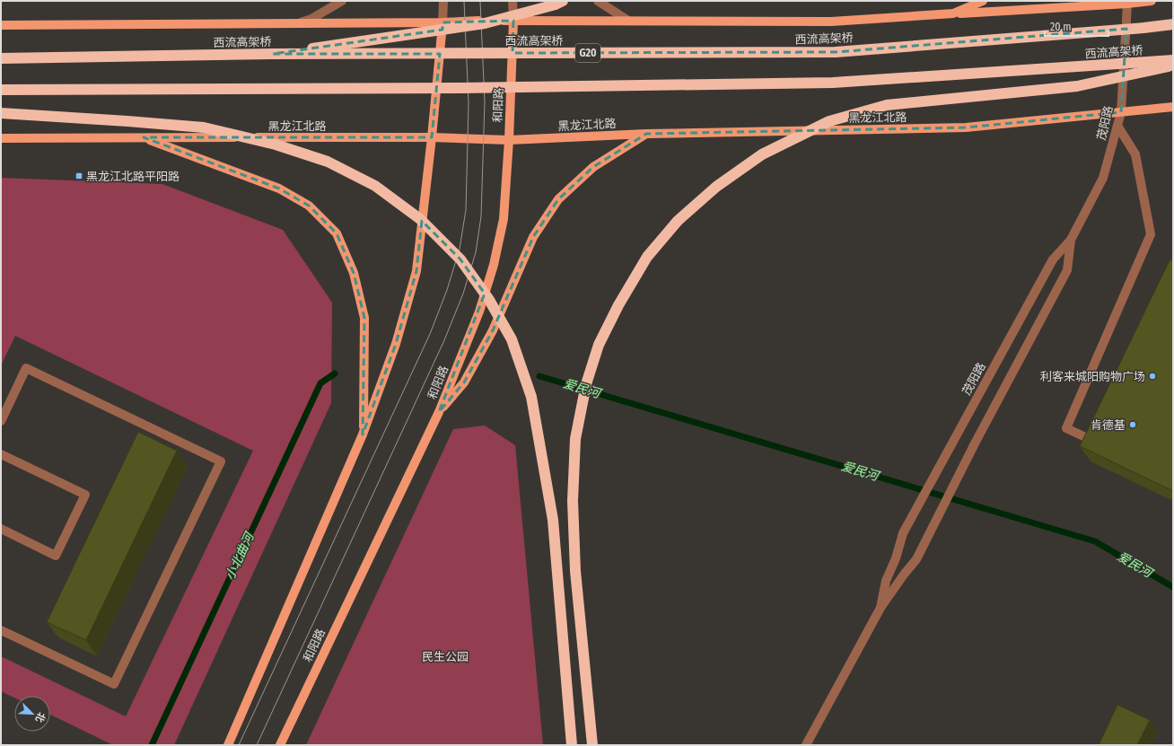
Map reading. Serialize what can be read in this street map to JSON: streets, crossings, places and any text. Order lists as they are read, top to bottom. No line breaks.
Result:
{"streets":{"highway":["西流高架桥","G20"],"main road":["和阳路","黑龙江北路"],"street":["茂阳路"]},"crossings":[["和阳路","黑龙江北路"],["黑龙江北路","茂阳路"]],"water":["爱民河","小北曲河"],"parks":["民生公园"],"places":{"transit":["黑龙江北路平阳路"],"other":["利客来城阳购物广场","肯德基"]},"scale_bar":"20 m","north":"bottom right"}
